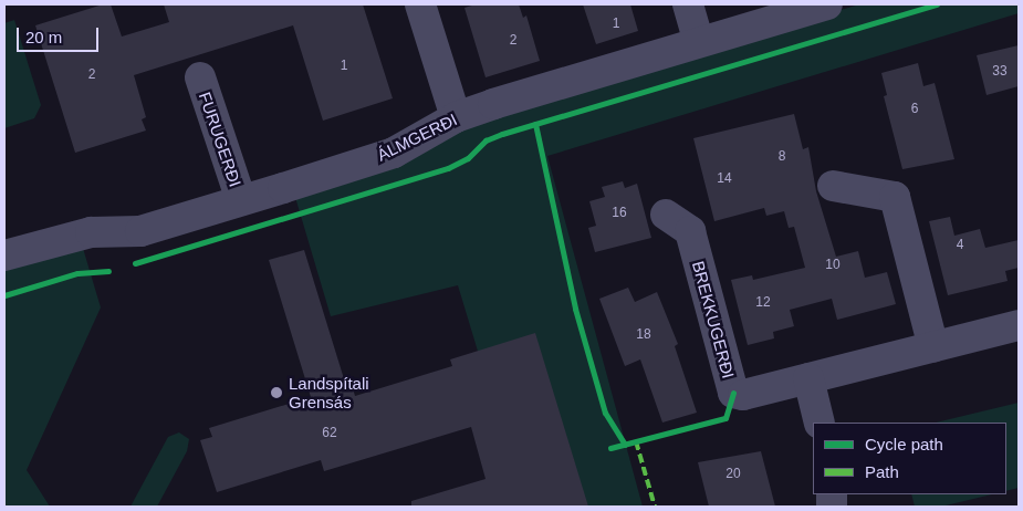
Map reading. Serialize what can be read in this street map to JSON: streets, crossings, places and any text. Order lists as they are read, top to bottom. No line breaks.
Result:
{"streets":{"street":["ÁLMGERÐI","FURUGERÐI","BREKKUGERÐI"]},"crossings":[["ÁLMGERÐI","FURUGERÐI"]],"places":["Landspítali Grensás"],"house_numbers":["1","2","1","33","2","6","8","14","16","4","10","12","18","62","20"],"legend":["Cycle path","Path"],"scale_bar":"20 m"}
